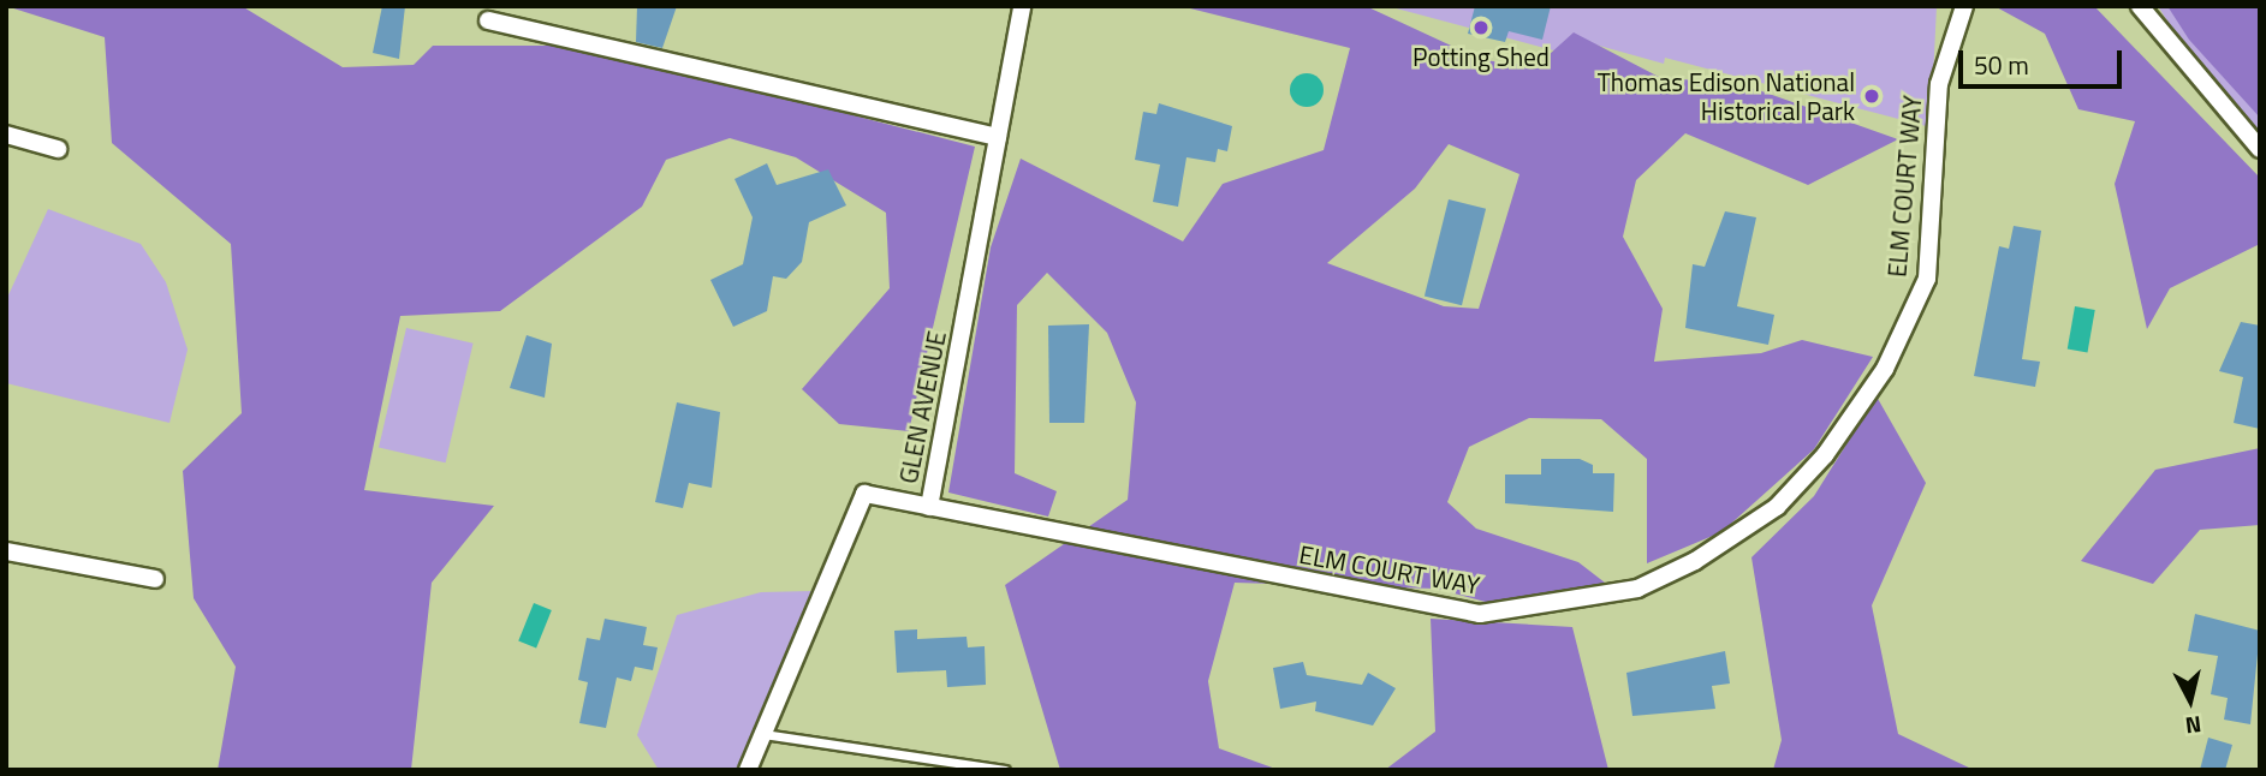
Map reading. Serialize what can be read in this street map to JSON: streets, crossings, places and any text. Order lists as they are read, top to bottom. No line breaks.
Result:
{"streets":{"street":["ELM COURT WAY","GLEN AVENUE"]},"crossings":[["ELM COURT WAY","GLEN AVENUE"]],"places":["Potting Shed","Thomas Edison National Historical Park"],"scale_bar":"50 m","north":"bottom"}
